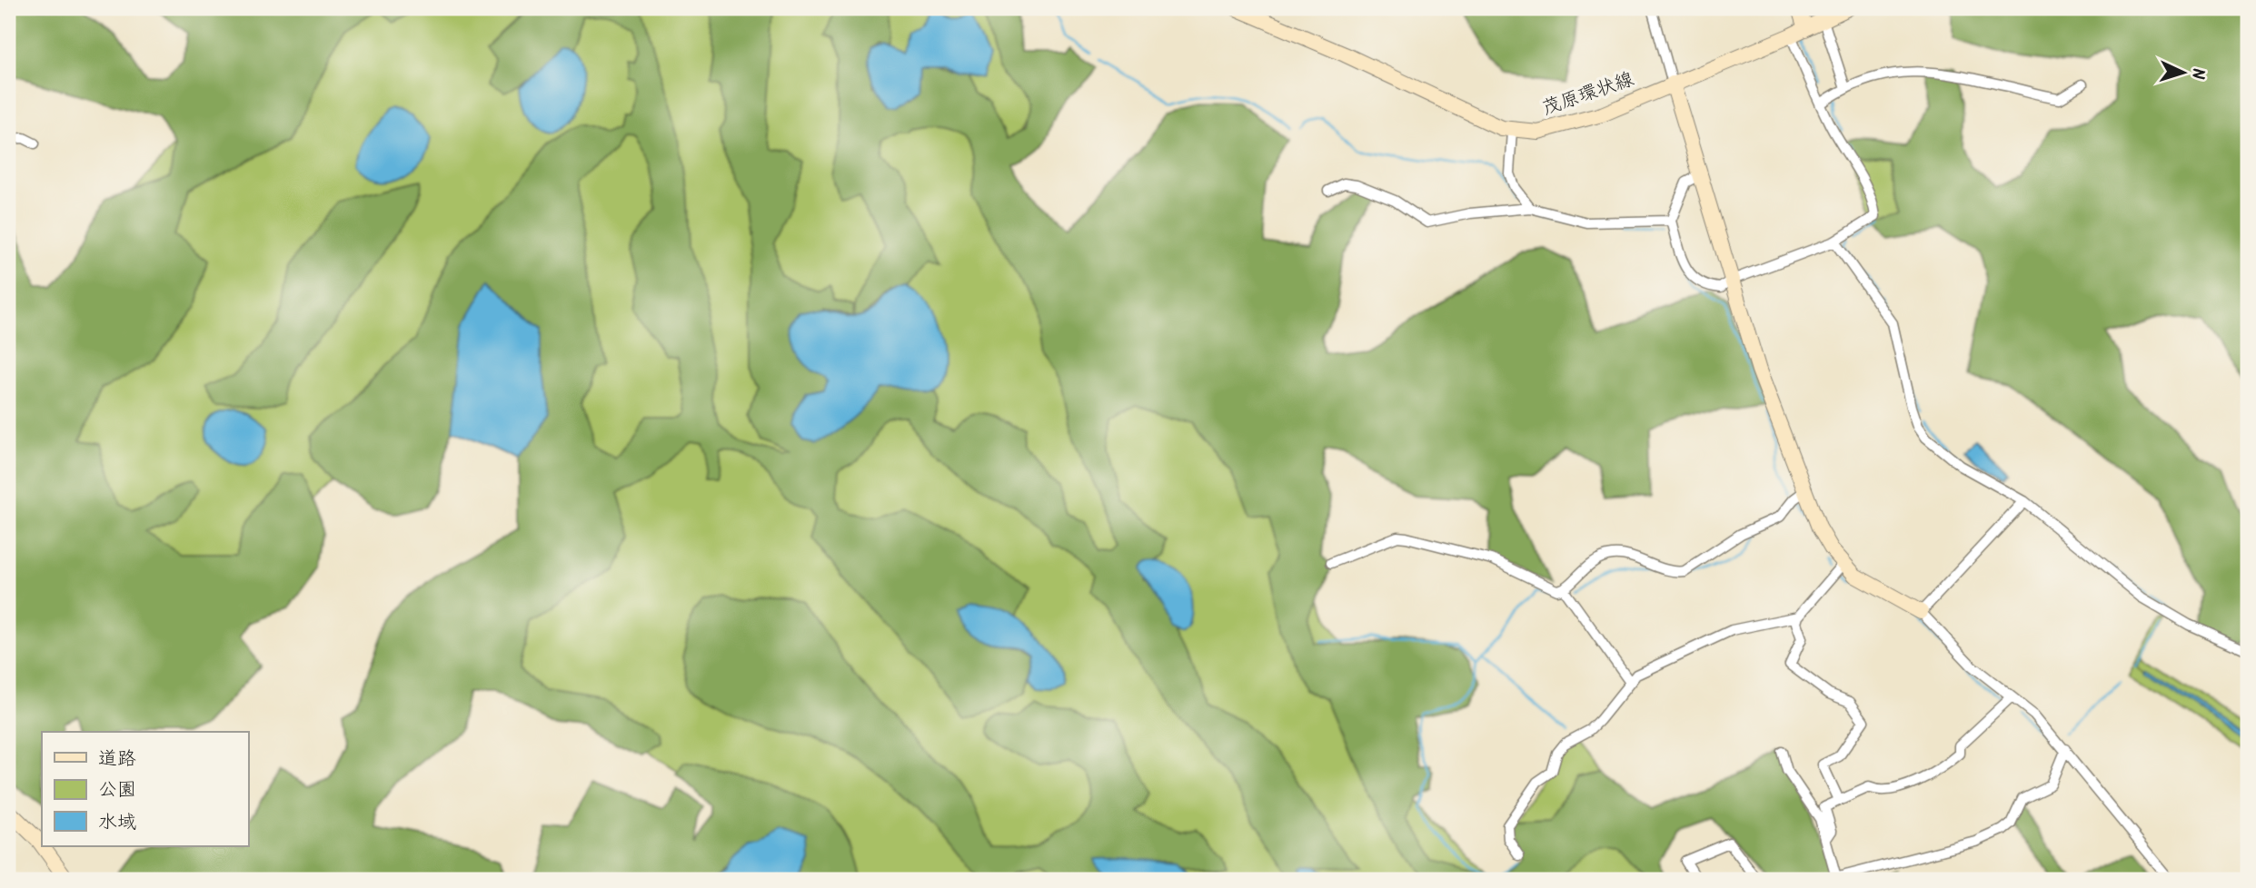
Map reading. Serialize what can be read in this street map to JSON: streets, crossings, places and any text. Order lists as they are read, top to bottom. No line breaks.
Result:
{"streets":{"main road":["茂原環状線"]},"legend":["道路","公園","水域"],"north":"right"}
